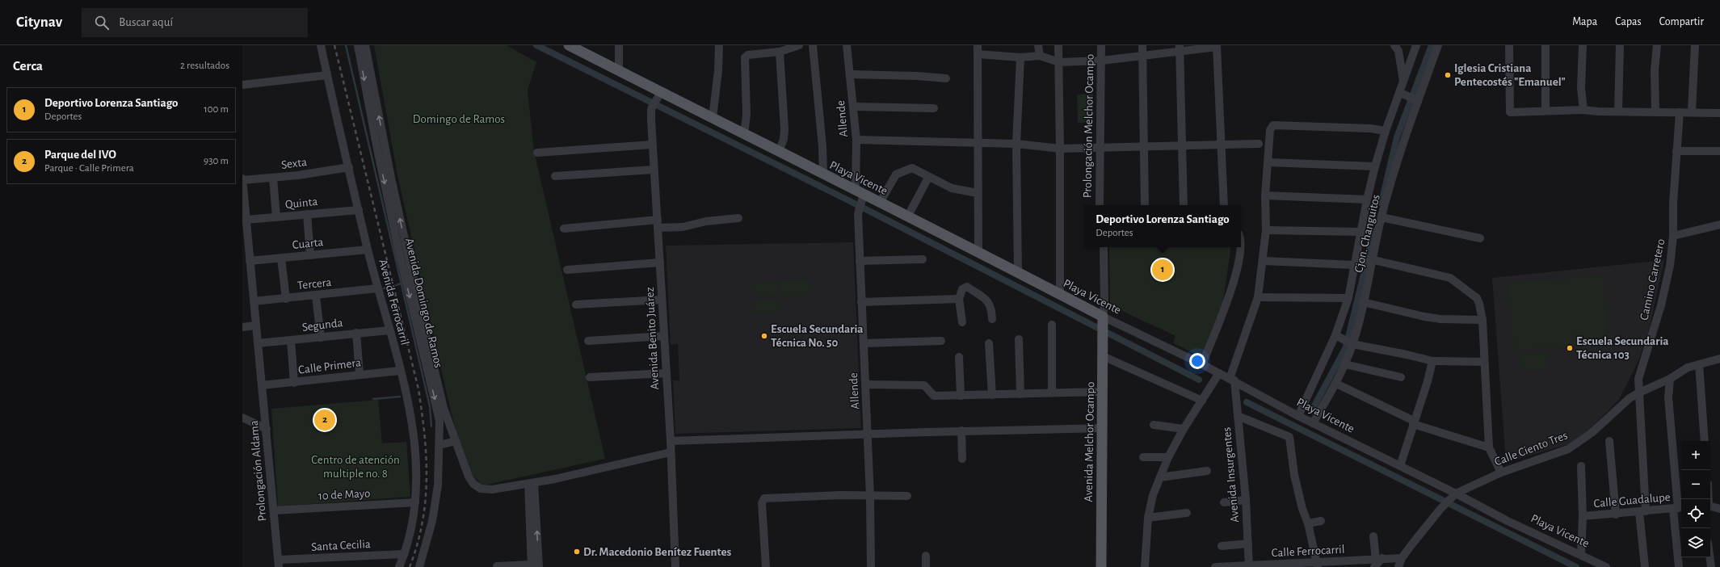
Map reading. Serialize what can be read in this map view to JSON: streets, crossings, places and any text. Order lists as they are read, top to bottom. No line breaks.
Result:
{"streets":{"main road":["Playa Vicente","Avenida Melchor Ocampo"],"street":["Allende","Prolongación Melchor Ocampo","Sexta","Quinta","Cjon. Changuitos","Cuarta","Camino Carretero","Tercera","Avenida Ferrocarril","Avenida Domingo de Ramos","Segunda","Avenida Benito Juárez","Calle Primera","Calle Ciento Tres","Prolongación Aldama","Avenida Insurgentes","10 de Mayo","Calle Guadalupe","Santa Cecilia","Calle Ferrocarril"]},"crossings":[["Allende","Playa Vicente"],["Sexta","Avenida Ferrocarril"],["Sexta","Prolongación Aldama"],["Playa Vicente","Cjon. Changuitos"],["Playa Vicente","Avenida Benito Juárez"],["Playa Vicente","Avenida Melchor Ocampo"],["Playa Vicente","Calle Ciento Tres"],["Playa Vicente","Avenida Insurgentes"],["Quinta","Avenida Ferrocarril"],["Quinta","Prolongación Aldama"],["Cuarta","Avenida Ferrocarril"],["Cuarta","Prolongación Aldama"],["Camino Carretero","Calle Ciento Tres"],["Camino Carretero","Calle Guadalupe"],["Tercera","Avenida Ferrocarril"],["Tercera","Prolongación Aldama"],["Avenida Ferrocarril","Segunda"],["Avenida Ferrocarril","Calle Primera"],["Avenida Ferrocarril","10 de Mayo"],["Avenida Ferrocarril","Santa Cecilia"],["Segunda","Prolongación Aldama"],["Calle Primera","Prolongación Aldama"],["Prolongación Aldama","10 de Mayo"],["Prolongación Aldama","Santa Cecilia"],["Avenida Insurgentes","Calle Ferrocarril"]],"parks":["Domingo de Ramos","Centro de atención multiple no. 8"],"places":["Iglesia Cristiana Pentecostés \"Emanuel\"","Escuela Secundaria Técnica No. 50","Escuela Secundaria Técnica 103","Dr. Macedonio Benítez Fuentes"],"page":{"header":"Citynav","search":"Buscar aquí","nav":["Mapa","Capas","Compartir"],"heading":["Cerca","2 resultados"],"list":[{"mark":"1","name":"Deportivo Lorenza Santiago","note":"Deportes","value":"100 m"},{"mark":"2","name":"Parque del IVO","note":"Parque · Calle Primera","value":"930 m"}],"popup":["Deportivo Lorenza Santiago","Deportes"],"pins":["1","2"],"map_buttons":["+","−"]}}
